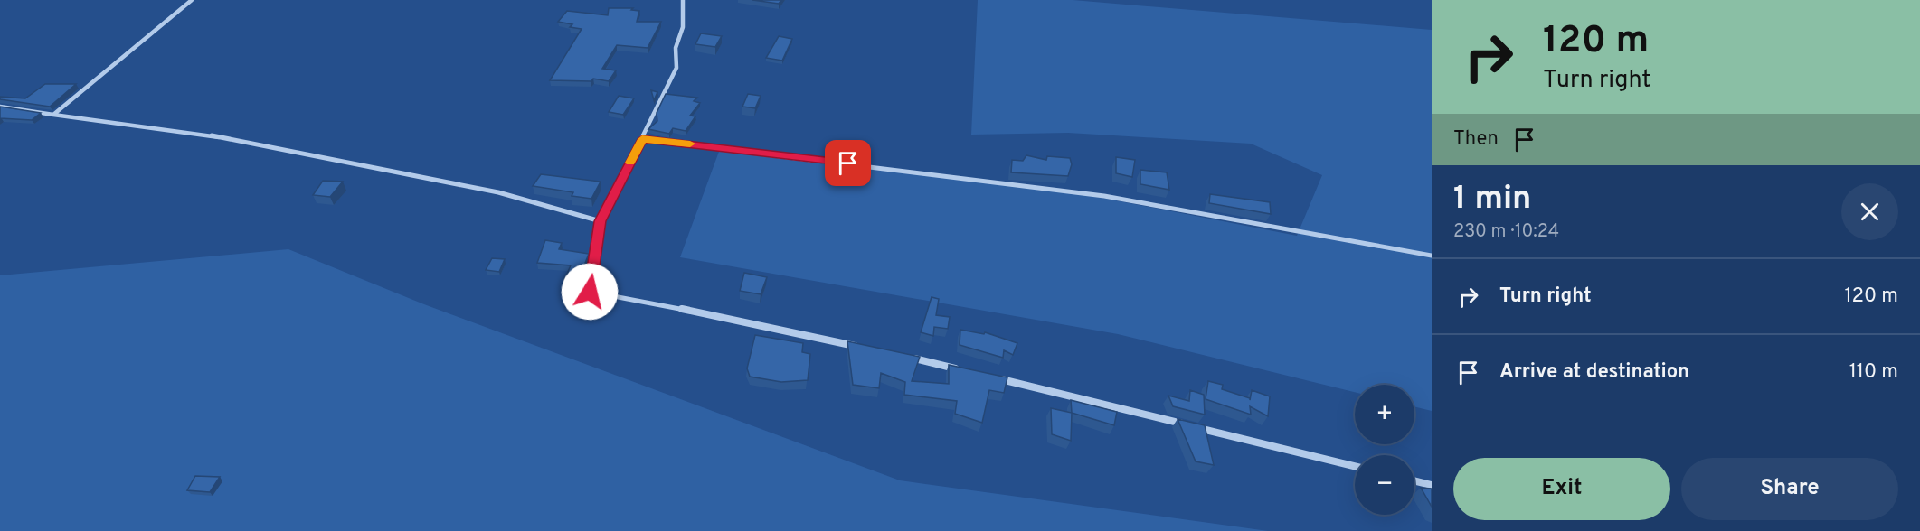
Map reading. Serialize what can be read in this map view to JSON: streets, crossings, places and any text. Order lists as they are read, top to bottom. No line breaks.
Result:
{"page":{"turn":["120 m","Turn right"],"then":"Then","heading":["1 min","230 m · 10:24"],"list":[{"name":"Turn right","value":"120 m"},{"name":"Arrive at destination","value":"110 m"}],"map_buttons":["+","−"],"buttons":["Exit","Share"]}}
